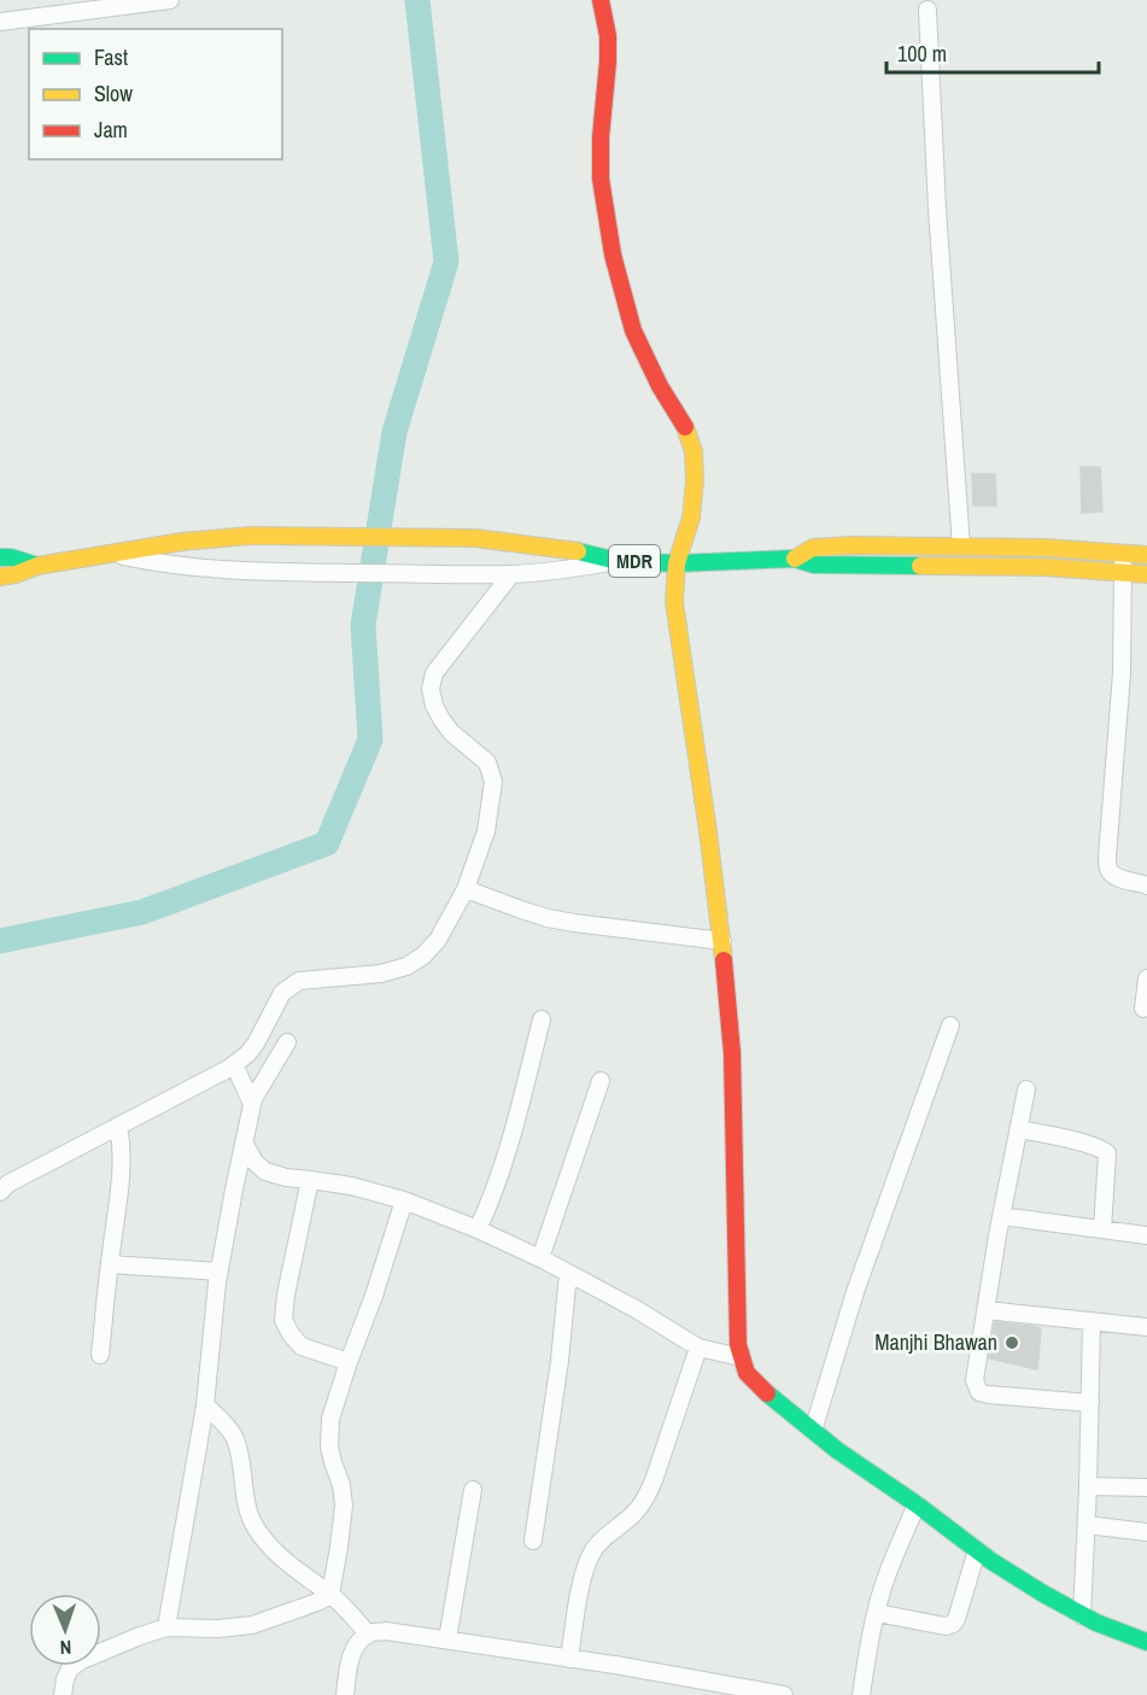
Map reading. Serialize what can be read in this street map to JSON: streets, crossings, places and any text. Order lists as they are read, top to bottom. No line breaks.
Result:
{"streets":{"street":["MDR"]},"places":["Manjhi Bhawan"],"legend":["Fast","Slow","Jam"],"scale_bar":"100 m","north":"bottom"}
